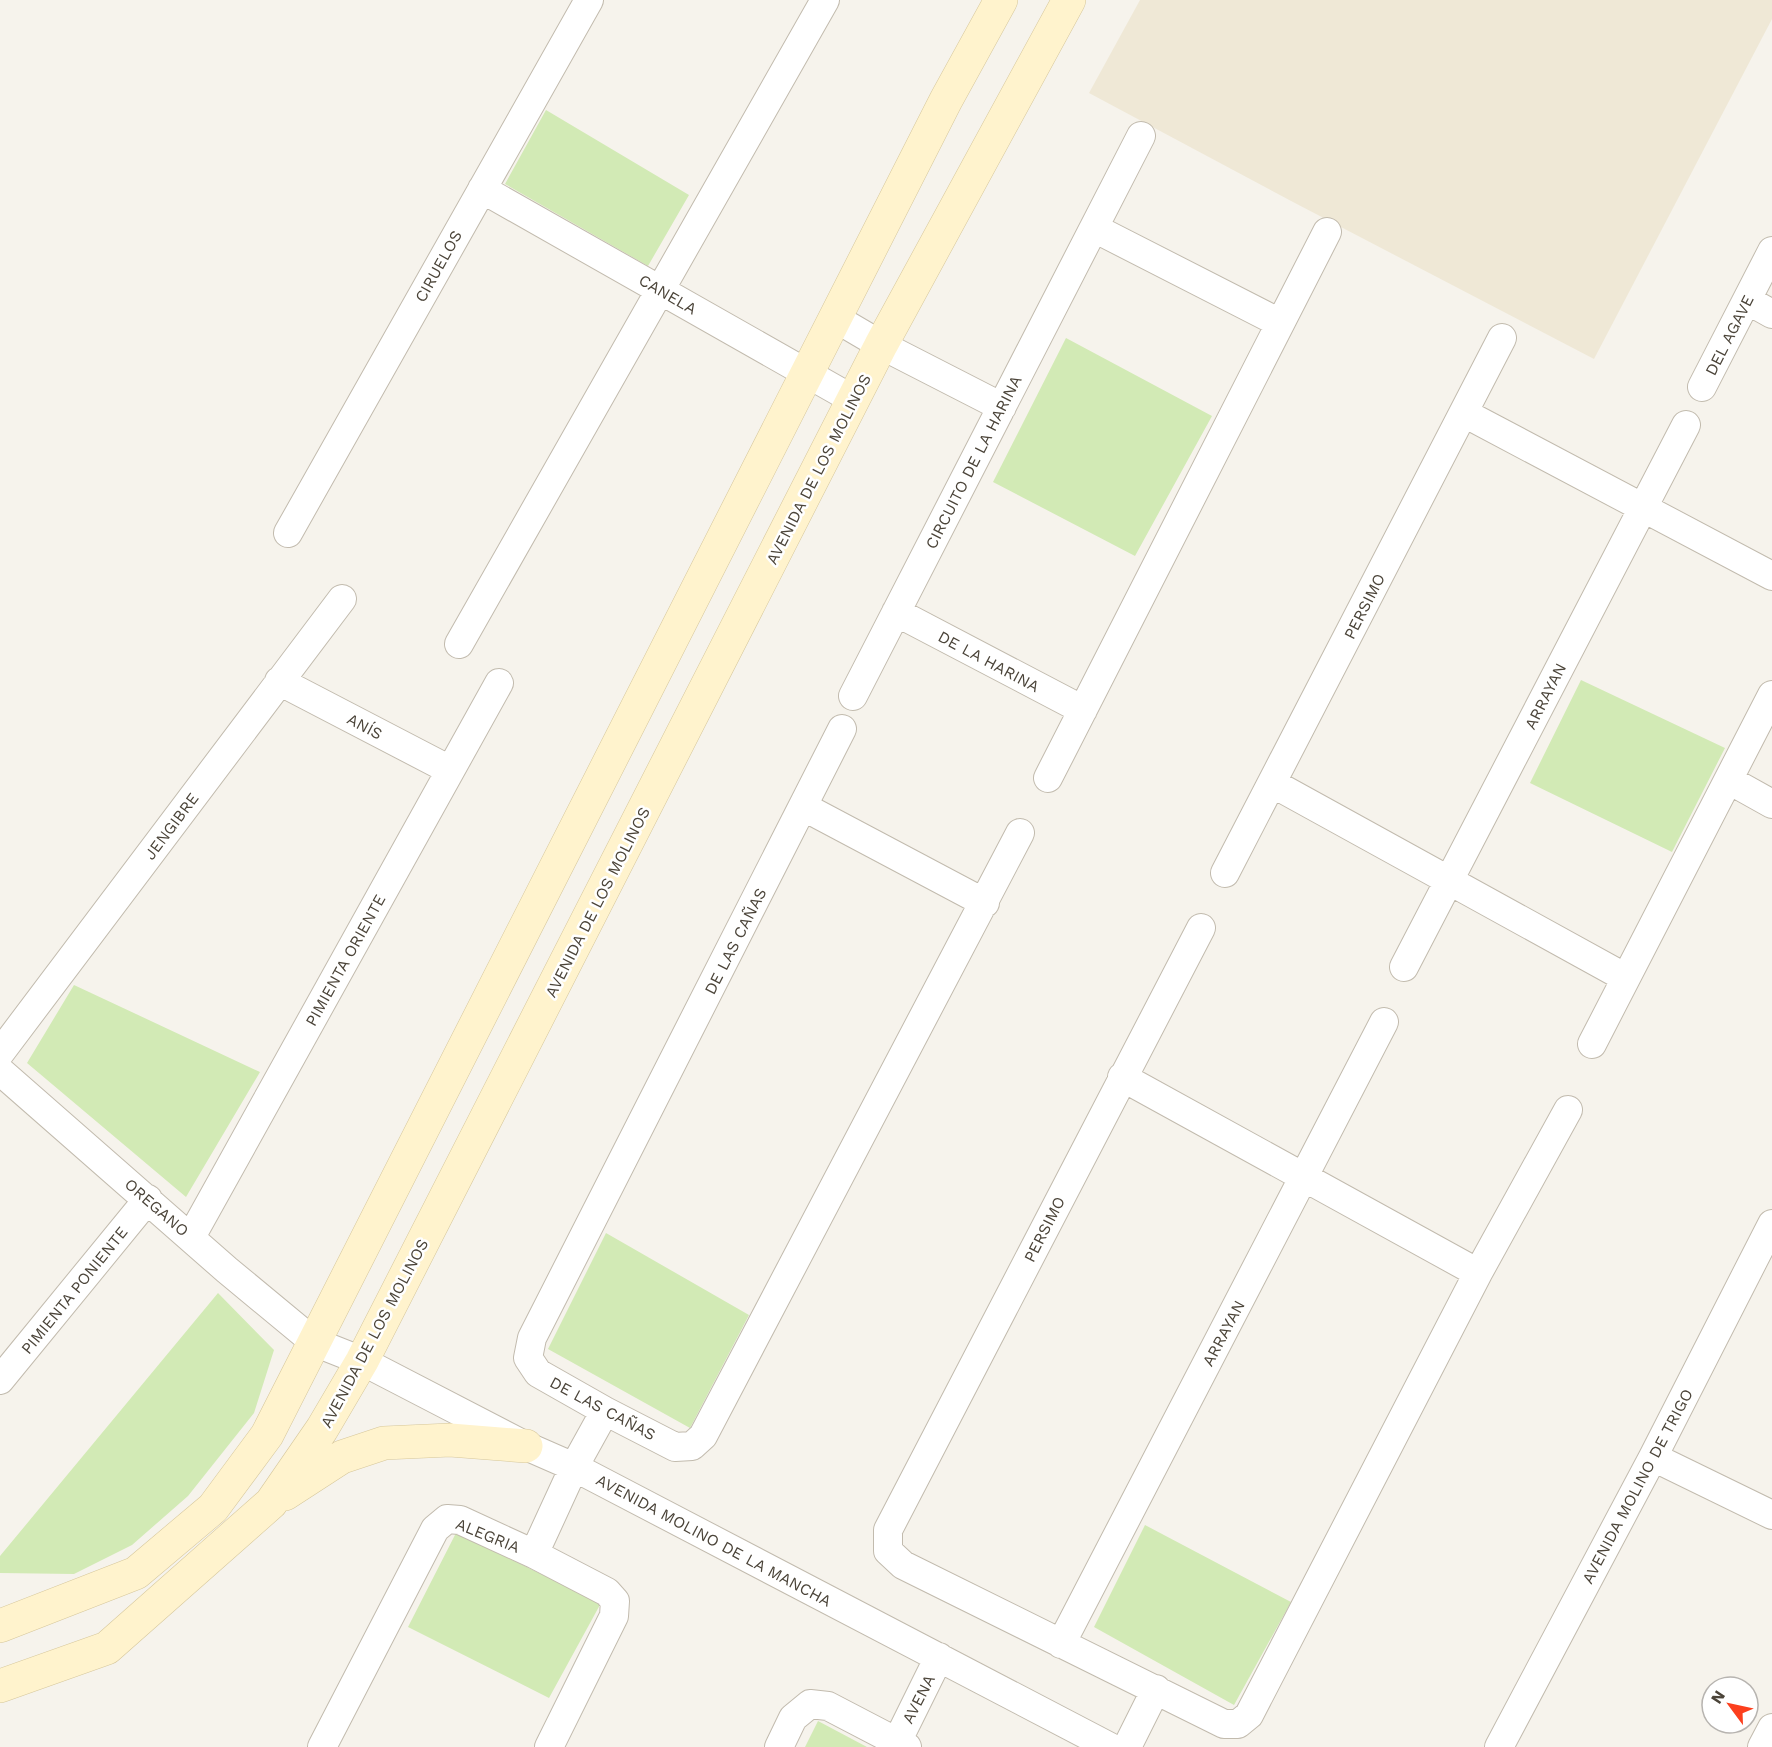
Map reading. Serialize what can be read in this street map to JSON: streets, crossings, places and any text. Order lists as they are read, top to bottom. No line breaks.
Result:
{"streets":{"street":["CIRUELOS","CANELA","DEL AGAVE","CIRCUITO DE LA HARINA","AVENIDA DE LOS MOLINOS","PERSIMO","DE LA HARINA","ARRAYAN","ANÍS","JENGIBRE","DE LAS CAÑAS","PIMIENTA ORIENTE","OREGANO","PIMIENTA PONIENTE","AVENIDA MOLINO DE TRIGO","ALEGRIA","AVENIDA MOLINO DE LA MANCHA","AVENA"]},"crossings":[["CIRUELOS","CANELA"],["CANELA","AVENIDA DE LOS MOLINOS"],["CIRCUITO DE LA HARINA","DE LA HARINA"],["AVENIDA DE LOS MOLINOS","AVENIDA MOLINO DE LA MANCHA"],["PERSIMO","ARRAYAN"],["ANÍS","JENGIBRE"],["ANÍS","PIMIENTA ORIENTE"],["PIMIENTA ORIENTE","OREGANO"],["OREGANO","PIMIENTA PONIENTE"],["OREGANO","AVENIDA MOLINO DE LA MANCHA"],["AVENIDA MOLINO DE LA MANCHA","AVENA"]],"north":"top left"}
